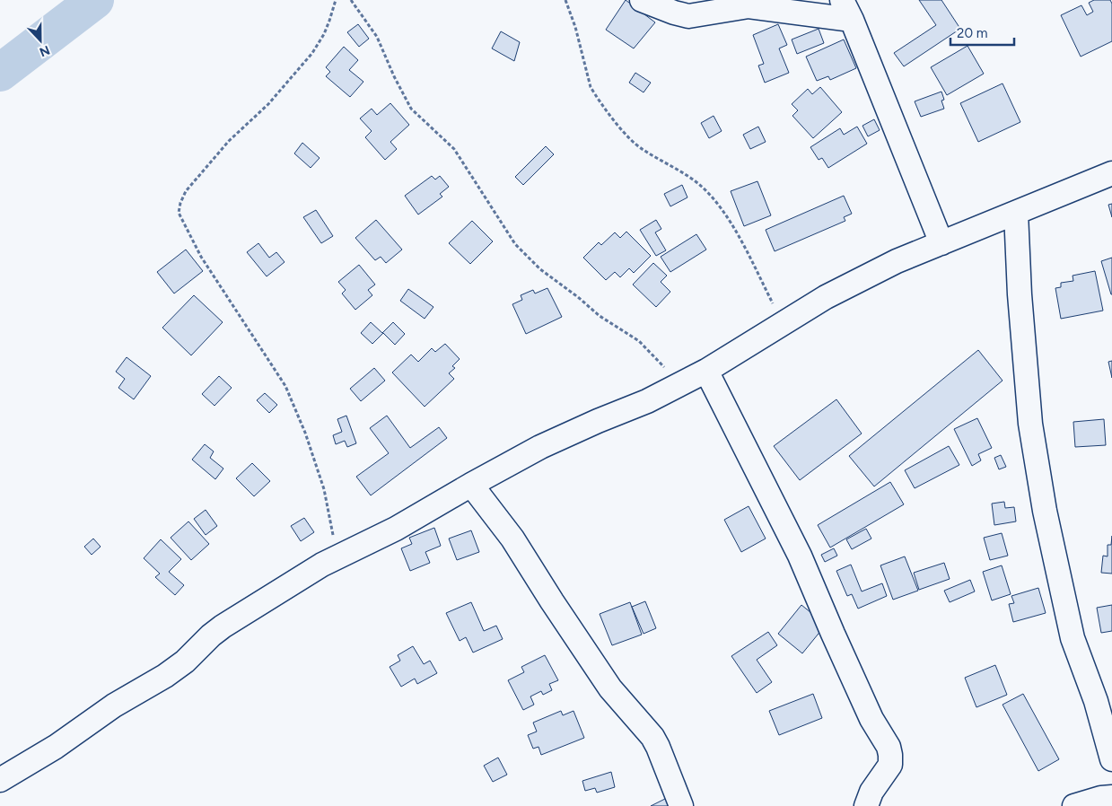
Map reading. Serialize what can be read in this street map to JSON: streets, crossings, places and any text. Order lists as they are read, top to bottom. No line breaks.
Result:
{"scale_bar":"20 m","north":"bottom"}
